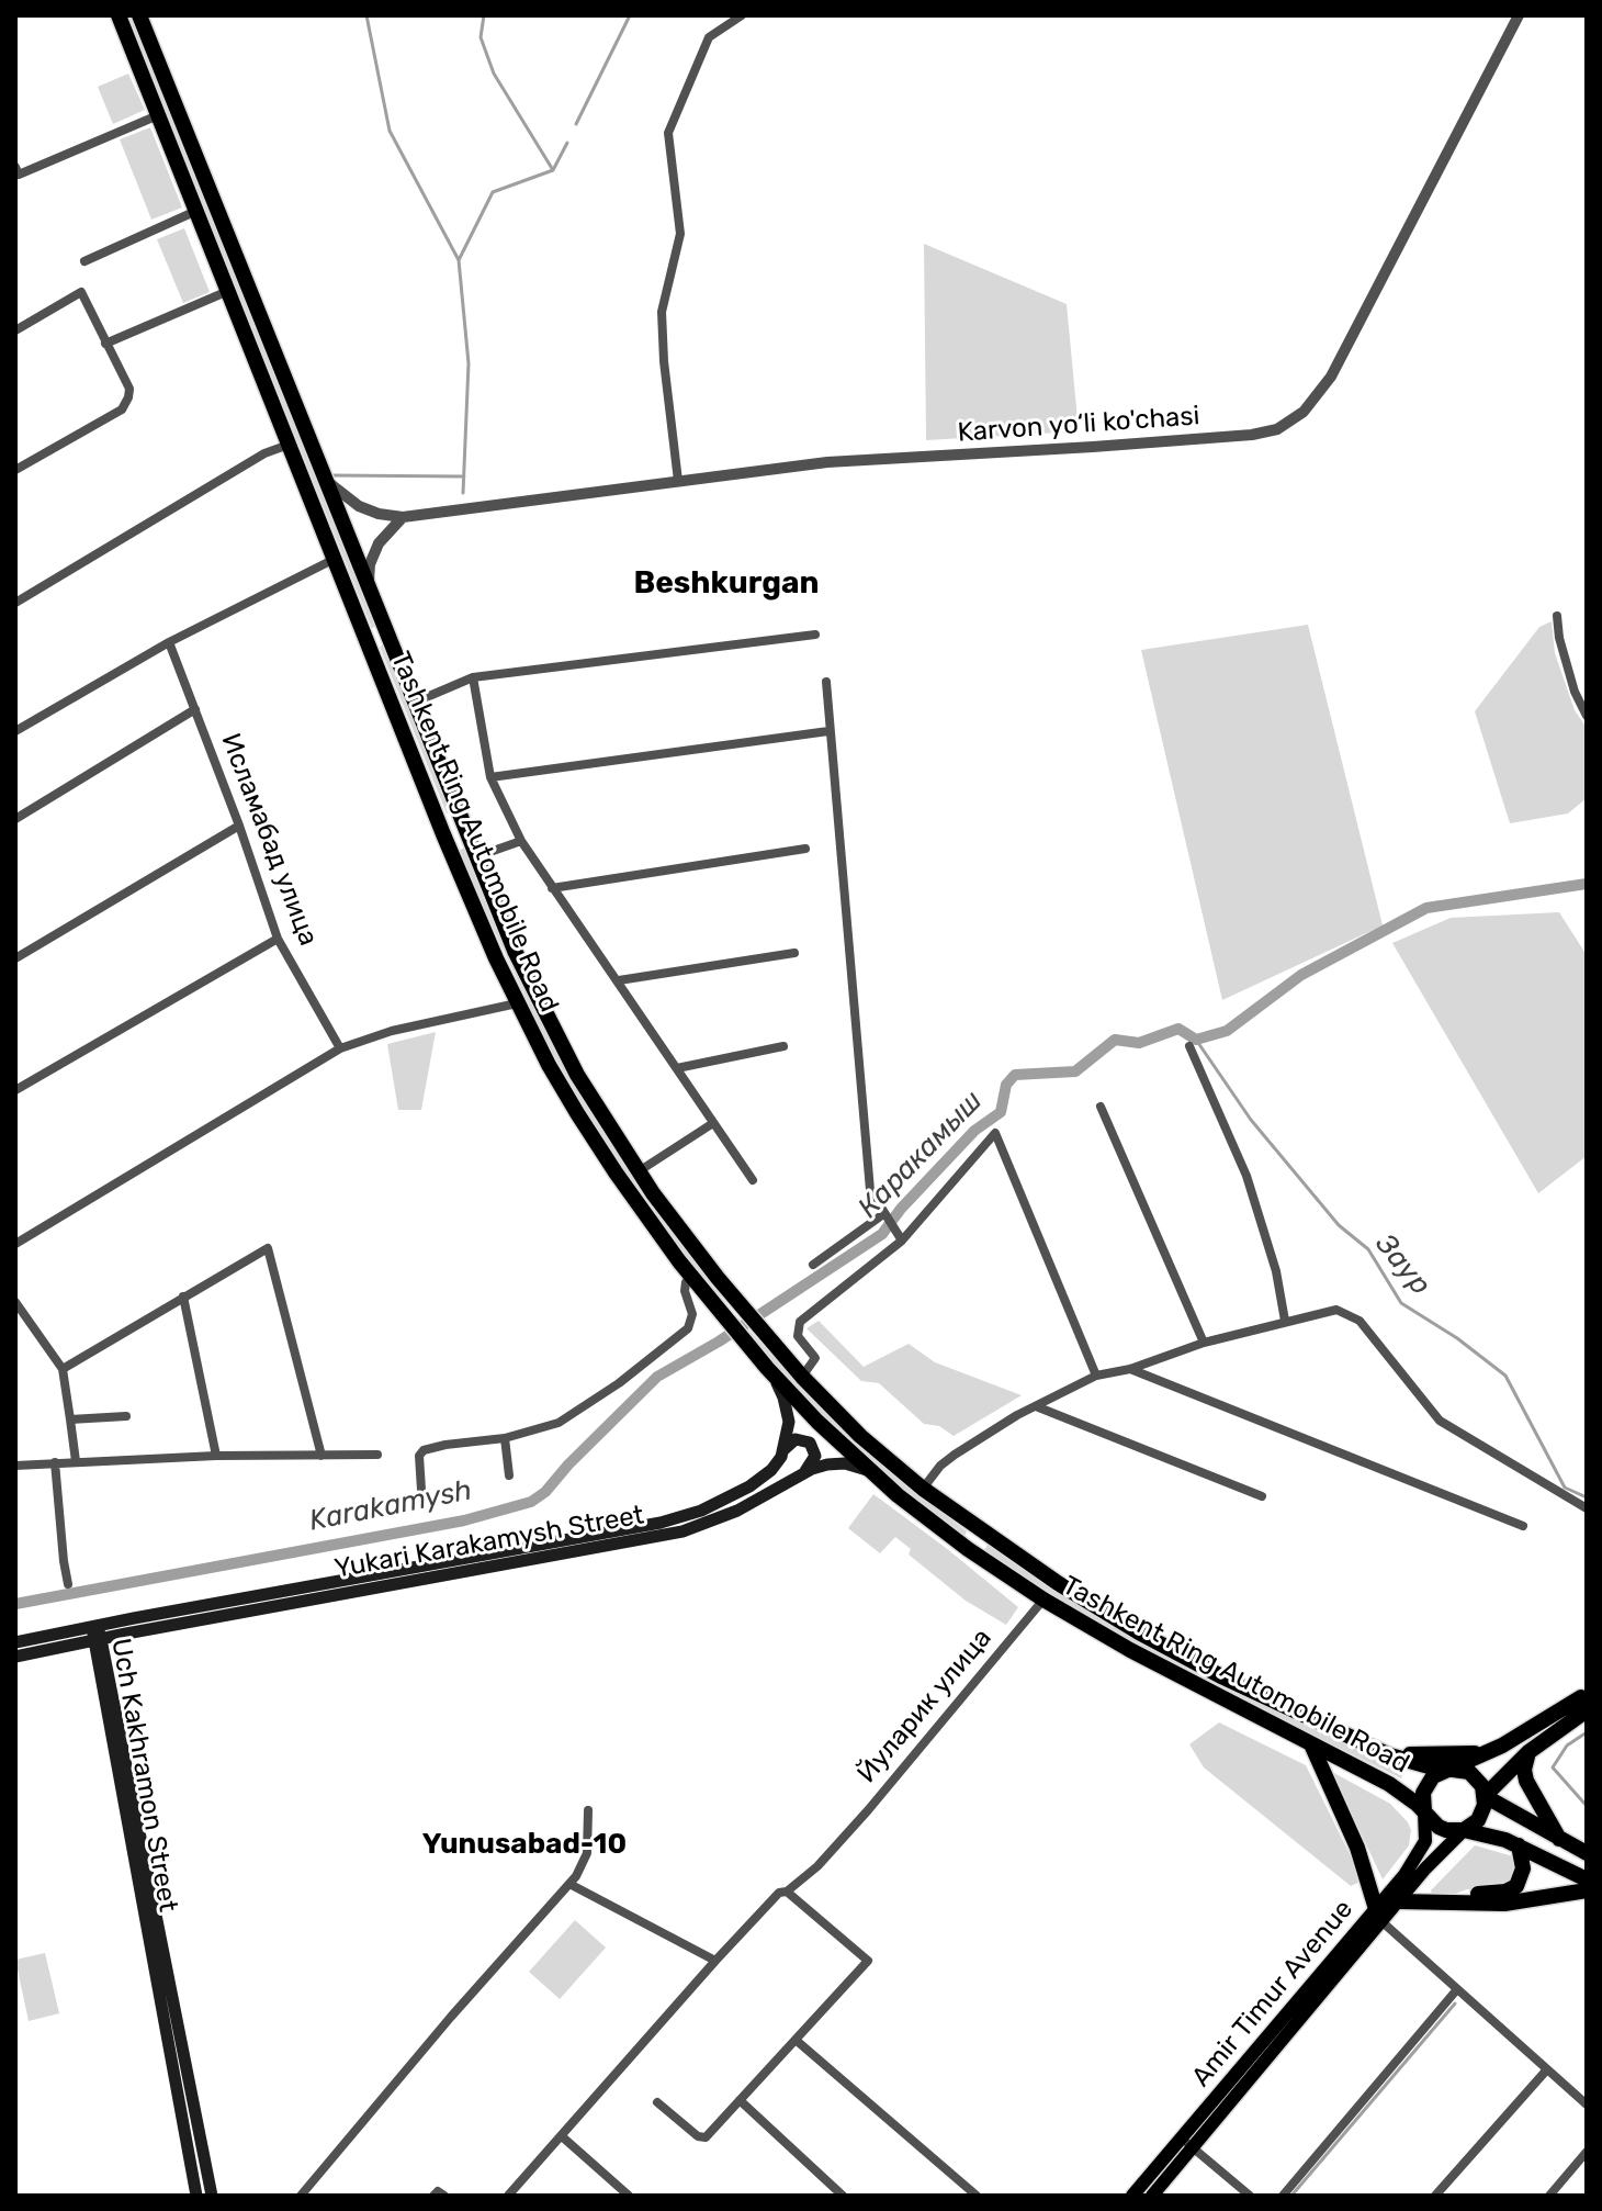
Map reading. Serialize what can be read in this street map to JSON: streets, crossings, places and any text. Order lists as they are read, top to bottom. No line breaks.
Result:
{"streets":{"highway":["Tashkent Ring Automobile Road"],"main road":["Yukari Karakamysh Street","Uch Kakhramon Street","Amir Timur Avenue"],"street":["Karvon yo‘li ko'chasi","Исламабад улица","Йуларик улица"]},"crossings":[["Tashkent Ring Automobile Road","Yukari Karakamysh Street"],["Tashkent Ring Automobile Road","Йуларик улица"],["Tashkent Ring Automobile Road","Amir Timur Avenue"],["Yukari Karakamysh Street","Uch Kakhramon Street"]],"districts":["Beshkurgan","Yunusabad-10"],"water":["Каракамыш","Заур","Karakamysh"]}
